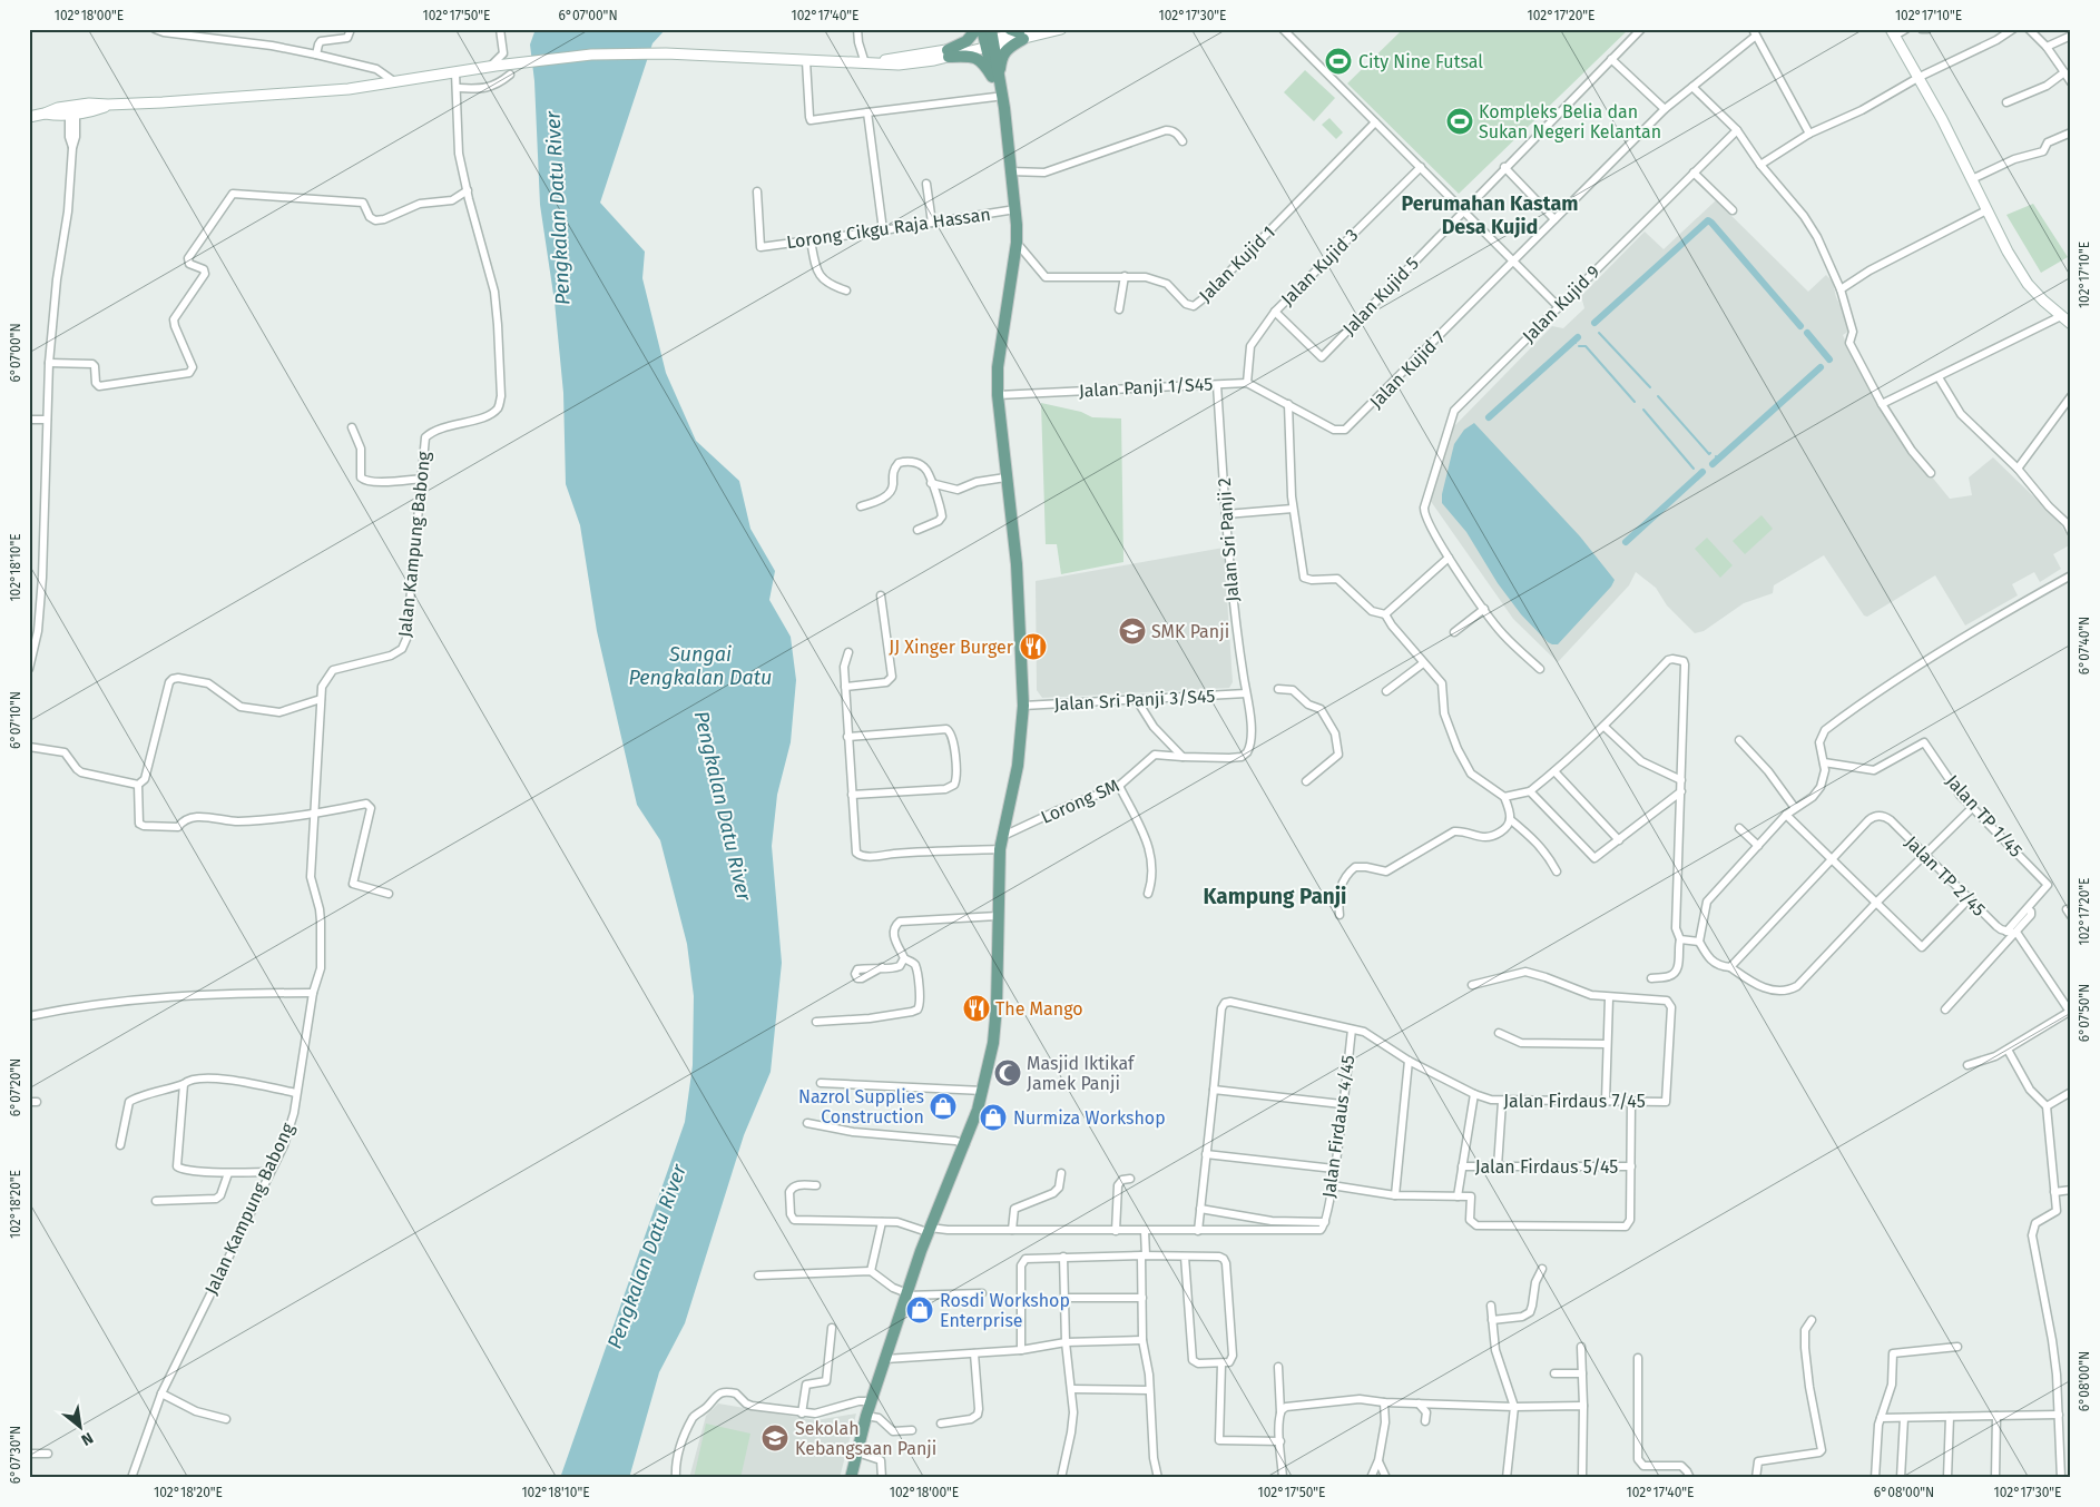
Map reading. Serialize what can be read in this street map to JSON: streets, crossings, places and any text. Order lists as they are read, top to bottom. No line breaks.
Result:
{"streets":{"street":["Lorong Cikgu Raja Hassan","Jalan Kujid 1","Jalan Kujid 3","Jalan Kujid 5","Jalan Kujid 9","Jalan Kujid 7","Jalan Panji 1/S45","Jalan Sri Panji 2","Jalan Kampung Babong","Jalan Sri Panji 3/S45","Lorong SM","Jalan TP 1/45","Jalan TP 2/45","Jalan Firdaus 7/45","Jalan Firdaus 4/45","Jalan Firdaus 5/45"]},"crossings":[["Jalan Kujid 3","Jalan Kujid 5"],["Jalan Kujid 3","Jalan Panji 1/S45"],["Jalan Panji 1/S45","Jalan Sri Panji 2"],["Jalan Sri Panji 2","Jalan Sri Panji 3/S45"],["Jalan Sri Panji 2","Lorong SM"],["Jalan Firdaus 7/45","Jalan Firdaus 4/45"]],"districts":["Perumahan Kastam Desa Kujid","Kampung Panji"],"water":["Pengkalan Datu River","Sungai Pengkalan Datu"],"places":{"sports":["City Nine Futsal","Kompleks Belia dan Sukan Negeri Kelantan"],"school or university":["SMK Panji","Sekolah Kebangsaan Panji"],"restaurant":["JJ Xinger Burger","The Mango"],"mosque":["Masjid Iktikaf Jamek Panji"],"shop":["Nazrol Supplies Construction","Nurmiza Workshop","Rosdi Workshop Enterprise"]},"north":"bottom right","coordinates":["102°18'00\"E","102°17'50\"E","6°07'00\"N","102°17'40\"E","102°17'30\"E","102°17'20\"E","102°17'10\"E","102°18'10\"E","6°07'40\"N","6°07'10\"N","6°07'50\"N","6°07'20\"N","102°18'20\"E","6°08'00\"N","6°07'30\"N"]}
